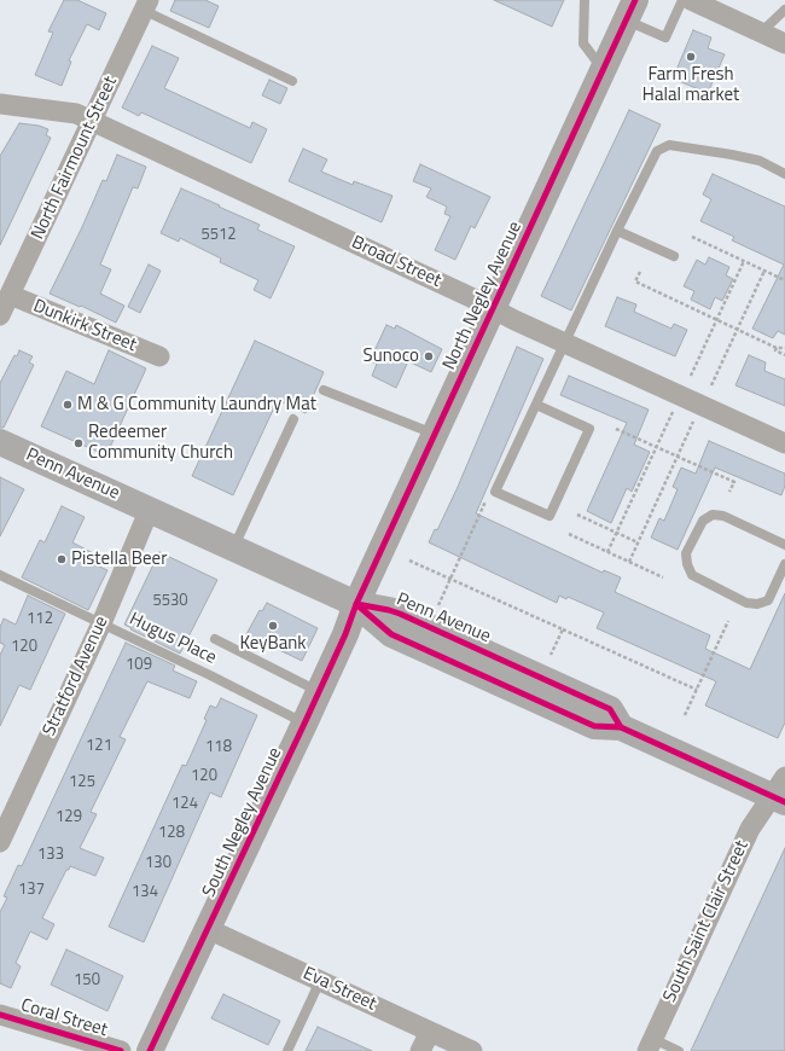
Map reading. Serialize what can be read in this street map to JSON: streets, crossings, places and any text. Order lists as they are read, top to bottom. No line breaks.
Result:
{"streets":{"main road":["North Negley Avenue","Penn Avenue","South Negley Avenue"],"street":["North Fairmount Street","Broad Street","Dunkirk Street","Stratford Avenue","South Saint Clair Street","Eva Street","Coral Street"],"lane":["Hugus Place"]},"crossings":[["North Fairmount Street","Broad Street"],["North Fairmount Street","Dunkirk Street"],["Broad Street","North Negley Avenue"],["North Negley Avenue","Penn Avenue"],["North Negley Avenue","South Negley Avenue"],["Penn Avenue","Stratford Avenue"],["Penn Avenue","South Negley Avenue"],["Penn Avenue","South Saint Clair Street"],["Hugus Place","Stratford Avenue"],["Hugus Place","South Negley Avenue"],["South Negley Avenue","Eva Street"]],"places":["Farm Fresh Halal market","Sunoco","M & G Community Laundry Mat","Redeemer Community Church","Pistella Beer","KeyBank"],"house_numbers":["5512","5530","112","120","109","121","118","120","125","124","129","128","133","130","137","134","150"]}
